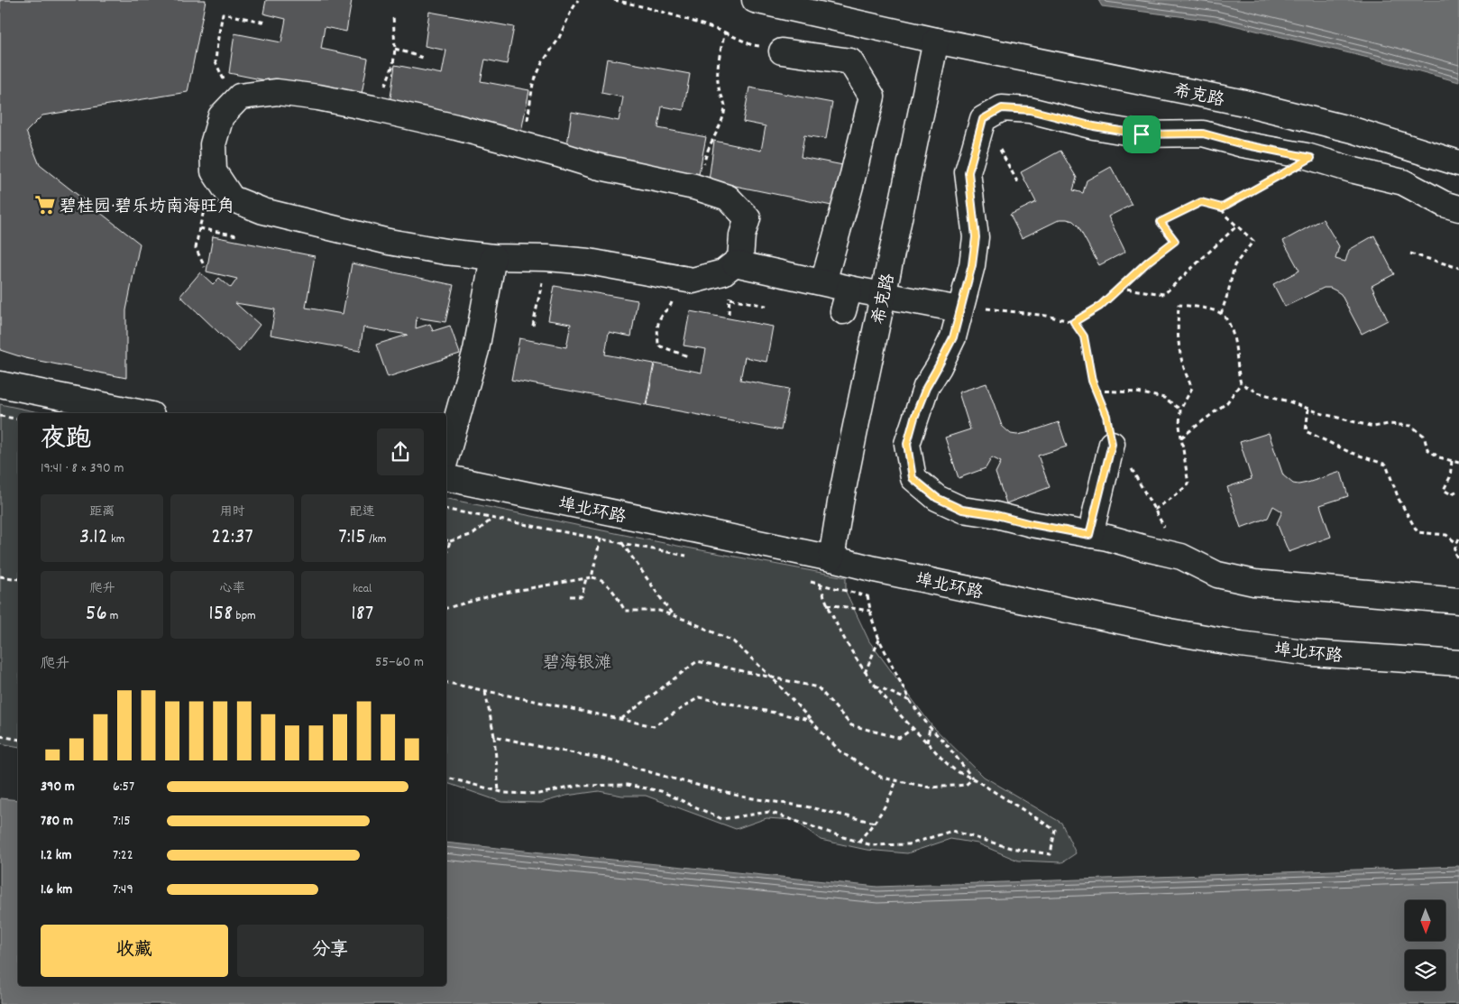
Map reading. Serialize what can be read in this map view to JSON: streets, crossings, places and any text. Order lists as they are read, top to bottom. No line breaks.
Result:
{"streets":{"street":["希克路","埠北环路"]},"crossings":[["希克路","埠北环路"]],"parks":["碧海银滩"],"places":{"supermarket":["碧桂园·碧乐坊南海旺角"]},"north":"bottom","page":{"heading":["夜跑","19:41 · 8 × 390 m"],"stats":[["距离","3.12 km"],["用时","22:37"],["配速","7:15 /km"],["爬升","56 m"],["心率","158 bpm"],["kcal","187"]],"chart":["爬升","55–60 m"],"list":[{"name":"390 m","note":"6:57"},{"name":"780 m","note":"7:15"},{"name":"1.2 km","note":"7:22"},{"name":"1.6 km","note":"7:49"}],"buttons":["收藏","分享"]}}
